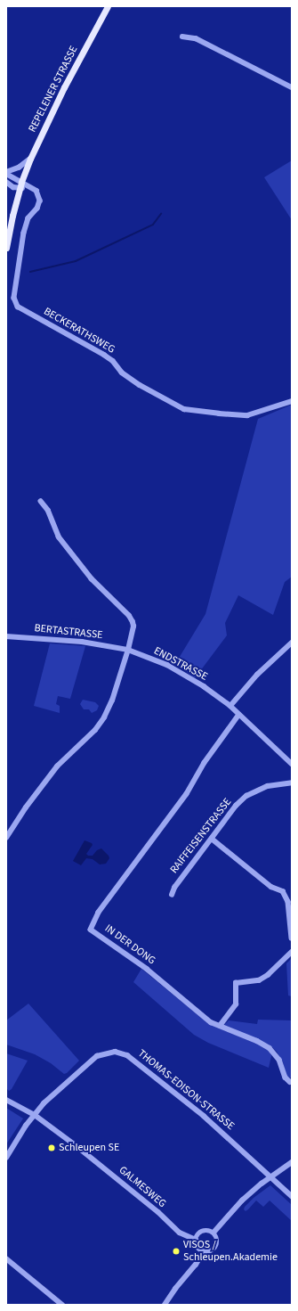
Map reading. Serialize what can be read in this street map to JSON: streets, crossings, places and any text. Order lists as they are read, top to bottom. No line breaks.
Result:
{"streets":{"main road":["REPELENER STRASSE"],"street":["BECKERATHSWEG","BERTASTRASSE","ENDSTRASSE","RAIFFEISENSTRASSE","IN DER DONG","THOMAS-EDISON-STRASSE","GALMESWEG"]},"crossings":[["REPELENER STRASSE","BECKERATHSWEG"],["BERTASTRASSE","ENDSTRASSE"],["ENDSTRASSE","IN DER DONG"],["THOMAS-EDISON-STRASSE","GALMESWEG"]],"places":["Schleupen SE","VISOS / Schleupen.Akademie"]}
